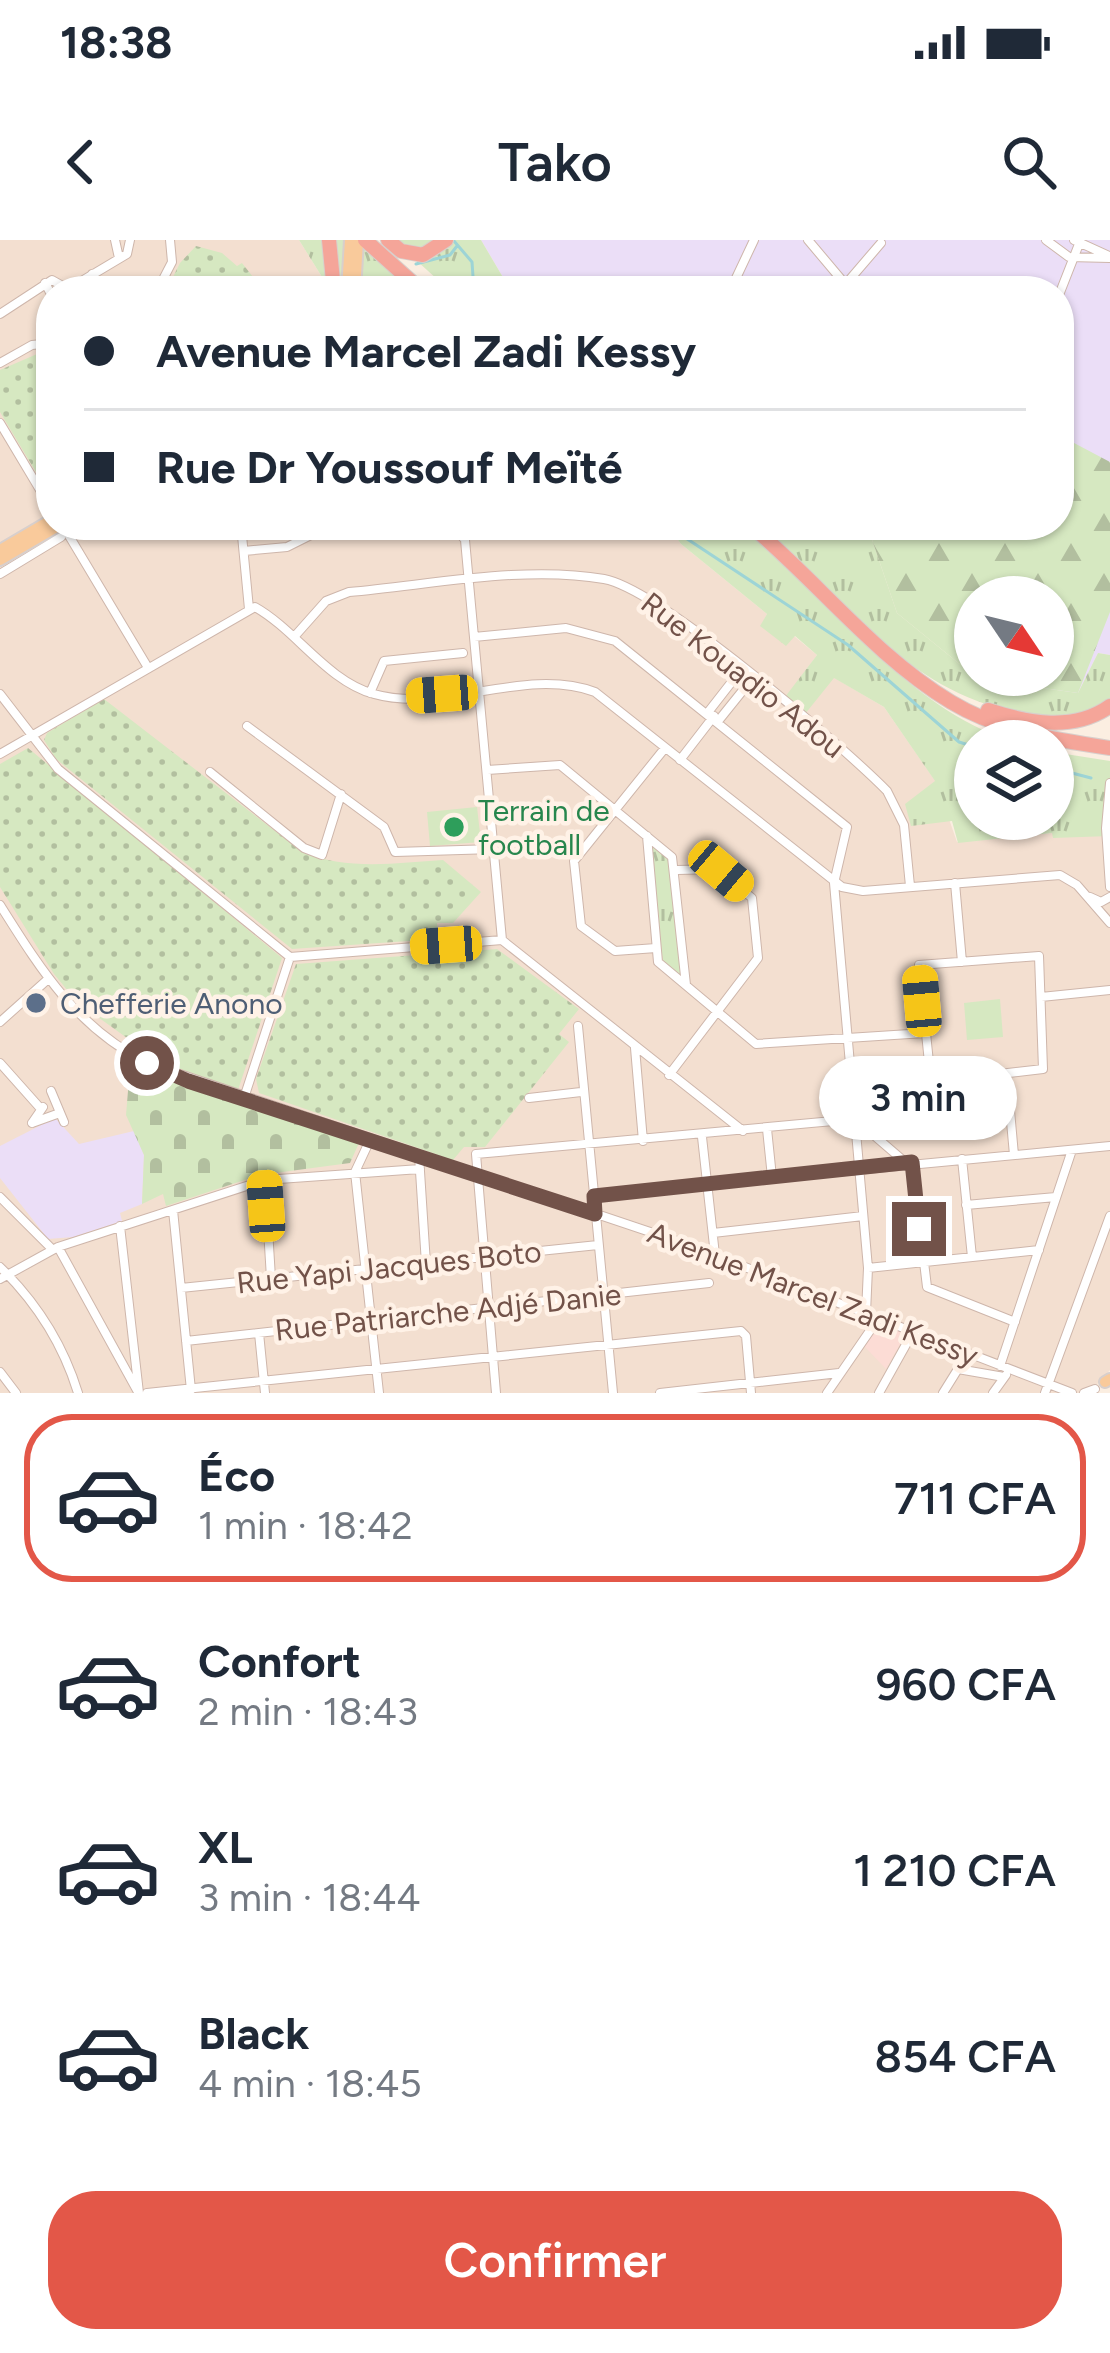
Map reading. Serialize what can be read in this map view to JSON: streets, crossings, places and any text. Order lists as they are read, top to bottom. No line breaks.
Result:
{"streets":{"street":["Rue Kouadio Adou","Rue Yapi Jacques Boto","Avenue Marcel Zadi Kessy","Rue Patriarche Adjé Danie"]},"places":["Terrain de football","Chefferie Anono"],"north":"bottom right","page":{"status":"18:38","header":"Tako","banner":["Avenue Marcel Zadi Kessy","Rue Dr Youssouf Meïté"],"bubble":"3 min","list":[{"name":"Éco","note":"1 min · 18:42","value":"711 CFA"},{"name":"Confort","note":"2 min · 18:43","value":"960 CFA"},{"name":"XL","note":"3 min · 18:44","value":"1 210 CFA"},{"name":"Black","note":"4 min · 18:45","value":"854 CFA"}],"buttons":"Confirmer"}}
